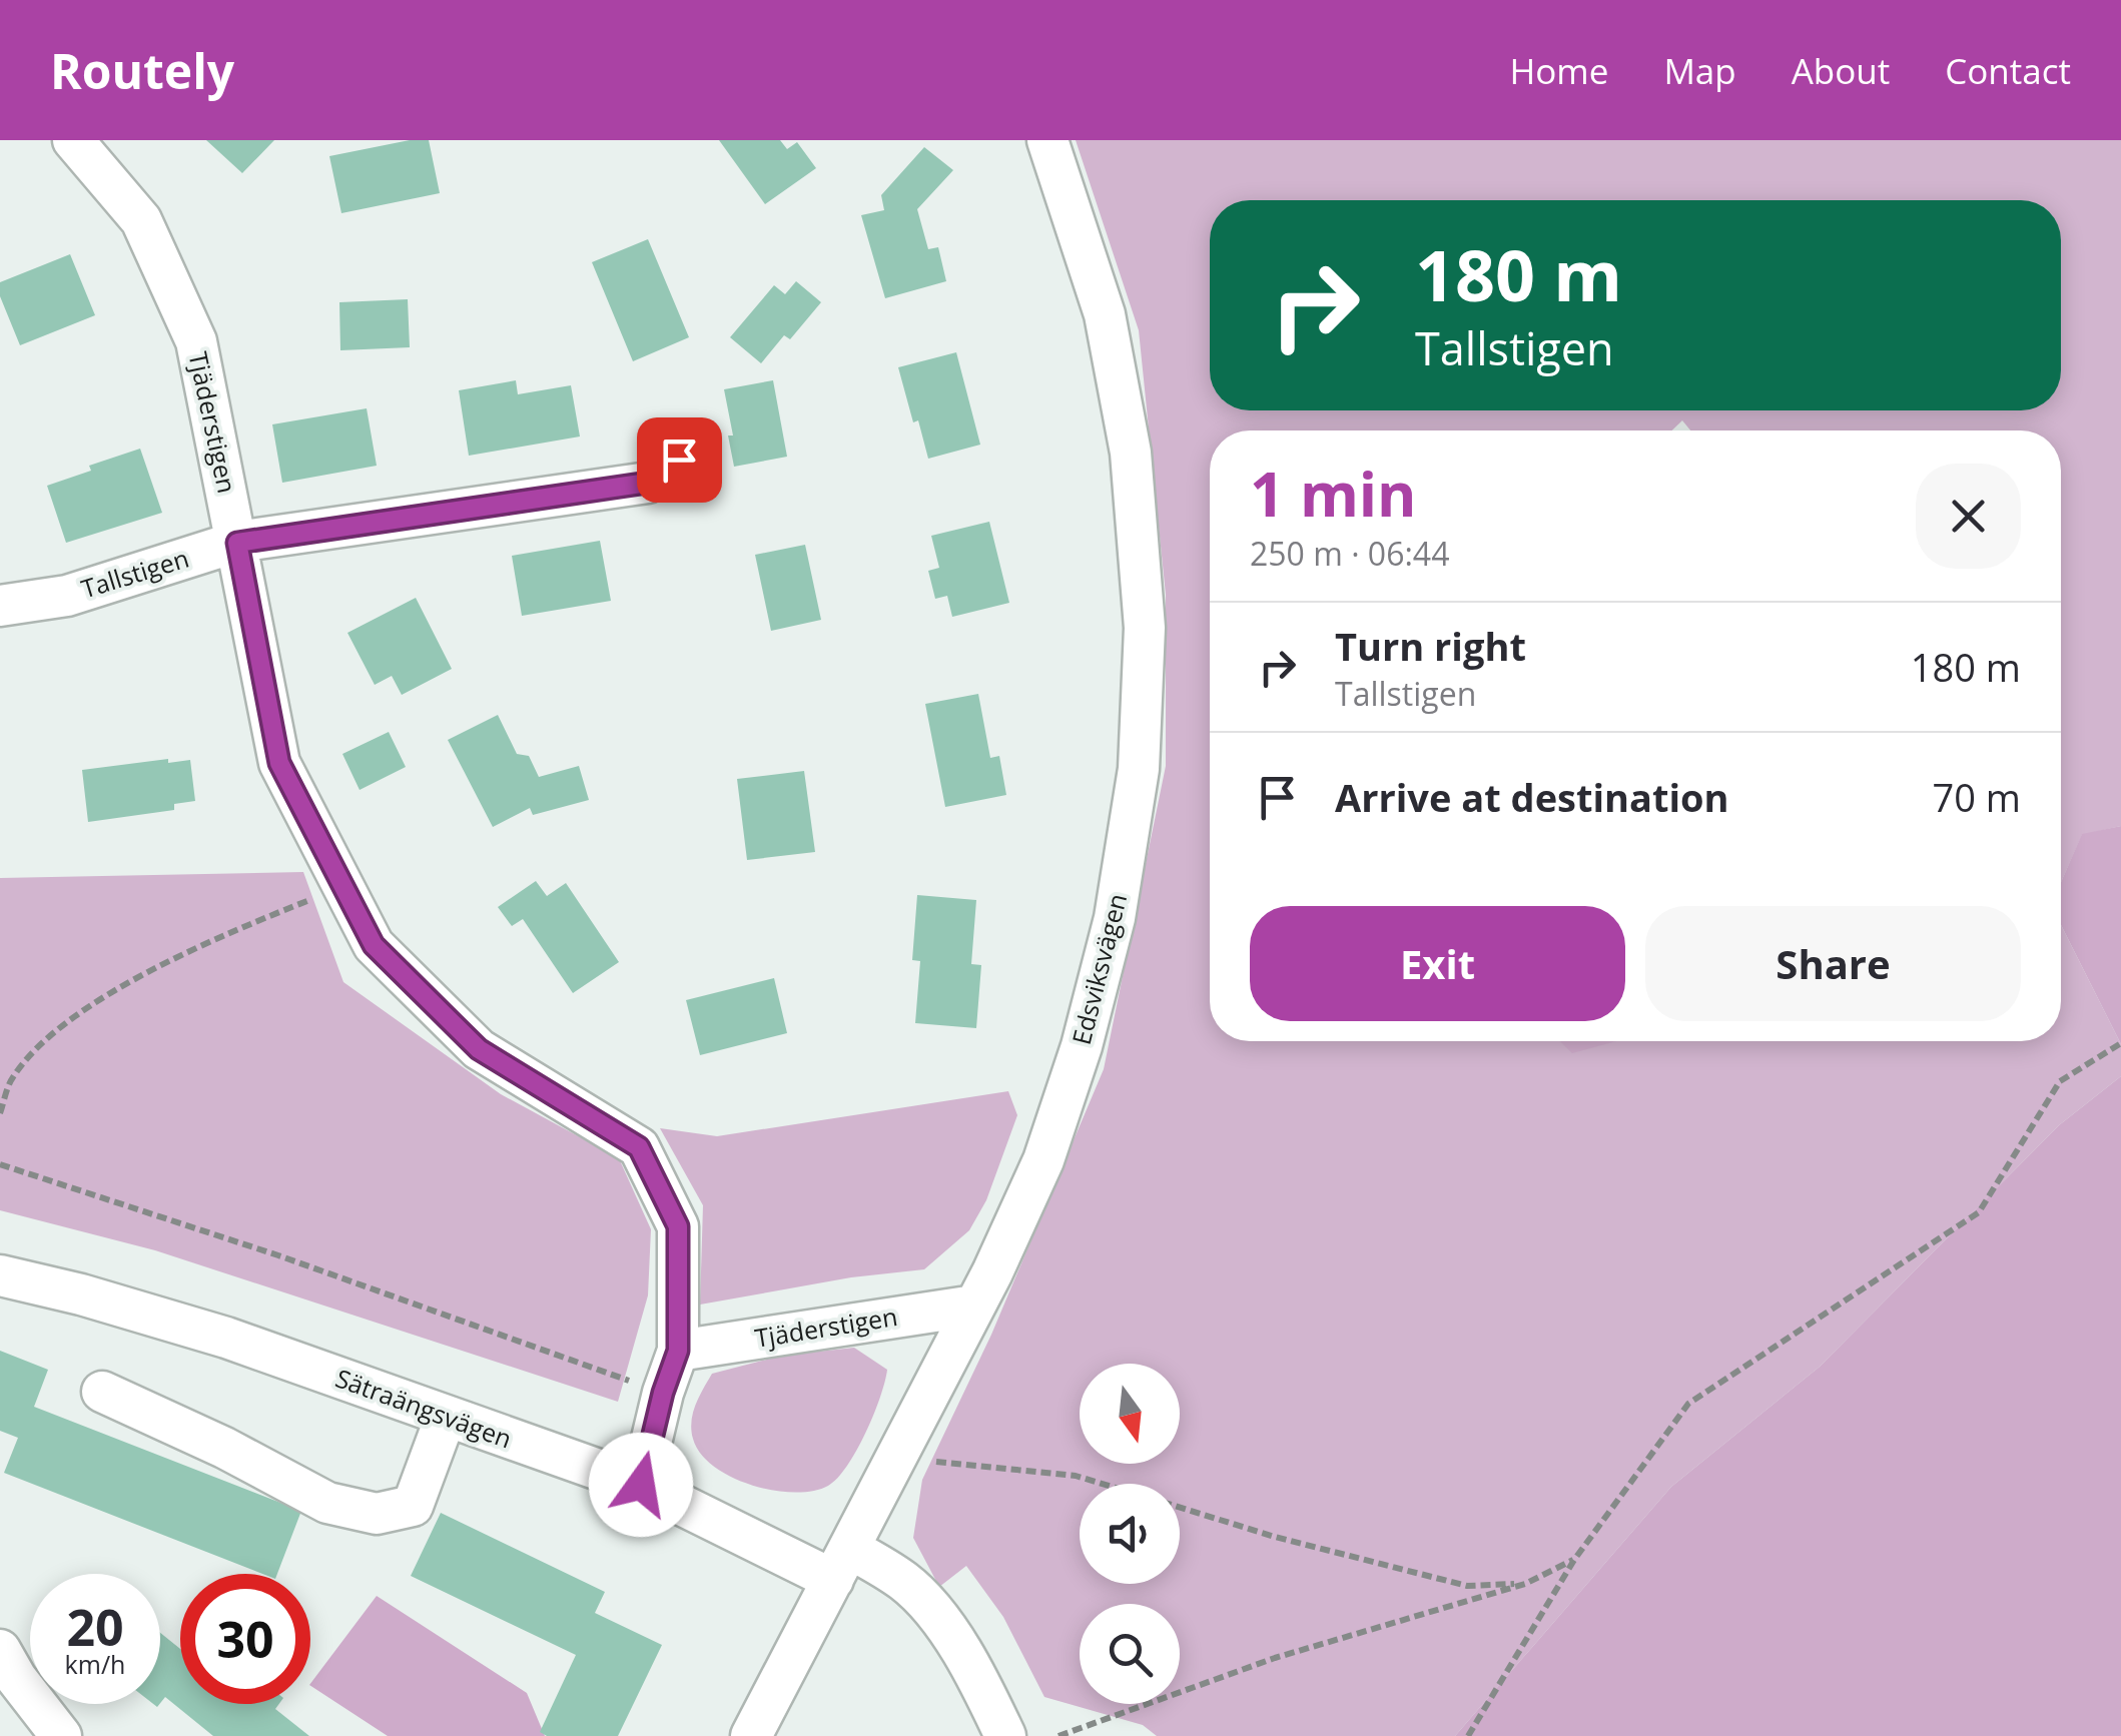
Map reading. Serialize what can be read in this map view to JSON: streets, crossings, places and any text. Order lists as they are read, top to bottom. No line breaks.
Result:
{"streets":{"street":["Tjäderstigen","Tallstigen","Edsviksvägen","Sätraängsvägen"]},"crossings":[["Tjäderstigen","Tallstigen"],["Tjäderstigen","Edsviksvägen"],["Tjäderstigen","Sätraängsvägen"],["Edsviksvägen","Sätraängsvägen"]],"north":"bottom","page":{"header":"Routely","nav":["Home","Map","About","Contact"],"turn":["180 m","Tallstigen"],"heading":["1 min","250 m · 06:44"],"list":[{"name":"Turn right","note":"Tallstigen","value":"180 m"},{"name":"Arrive at destination","value":"70 m"}],"buttons":["Exit","Share"],"speed":"20 km/h","limit":"30"}}
